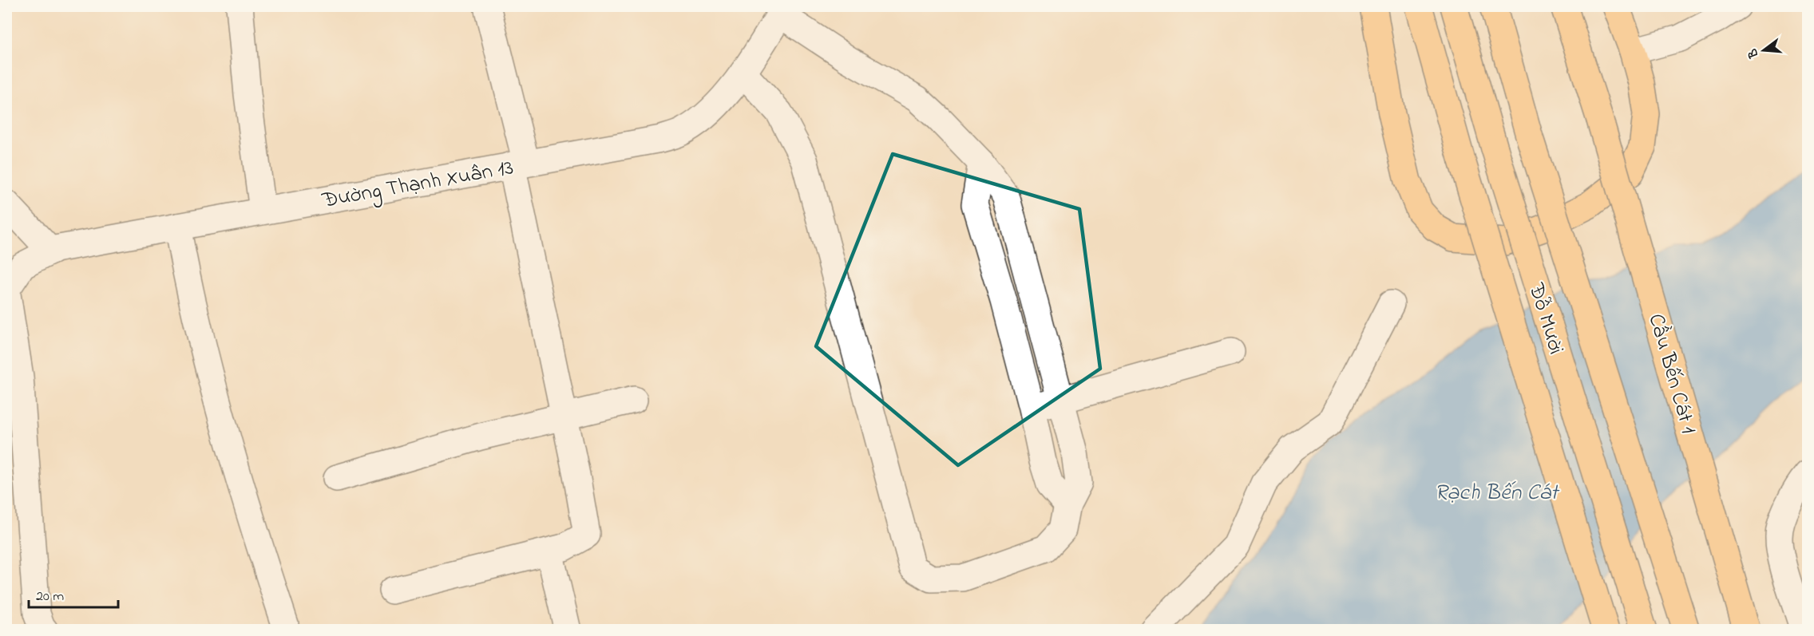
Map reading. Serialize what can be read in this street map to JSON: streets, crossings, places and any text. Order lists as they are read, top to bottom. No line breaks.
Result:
{"streets":{"highway":["Đỗ Mười","Cầu Bến Cát 1"],"street":["Đường Thạnh Xuân 13"]},"water":["Rạch Bến Cát"],"scale_bar":"20 m","north":"left"}
